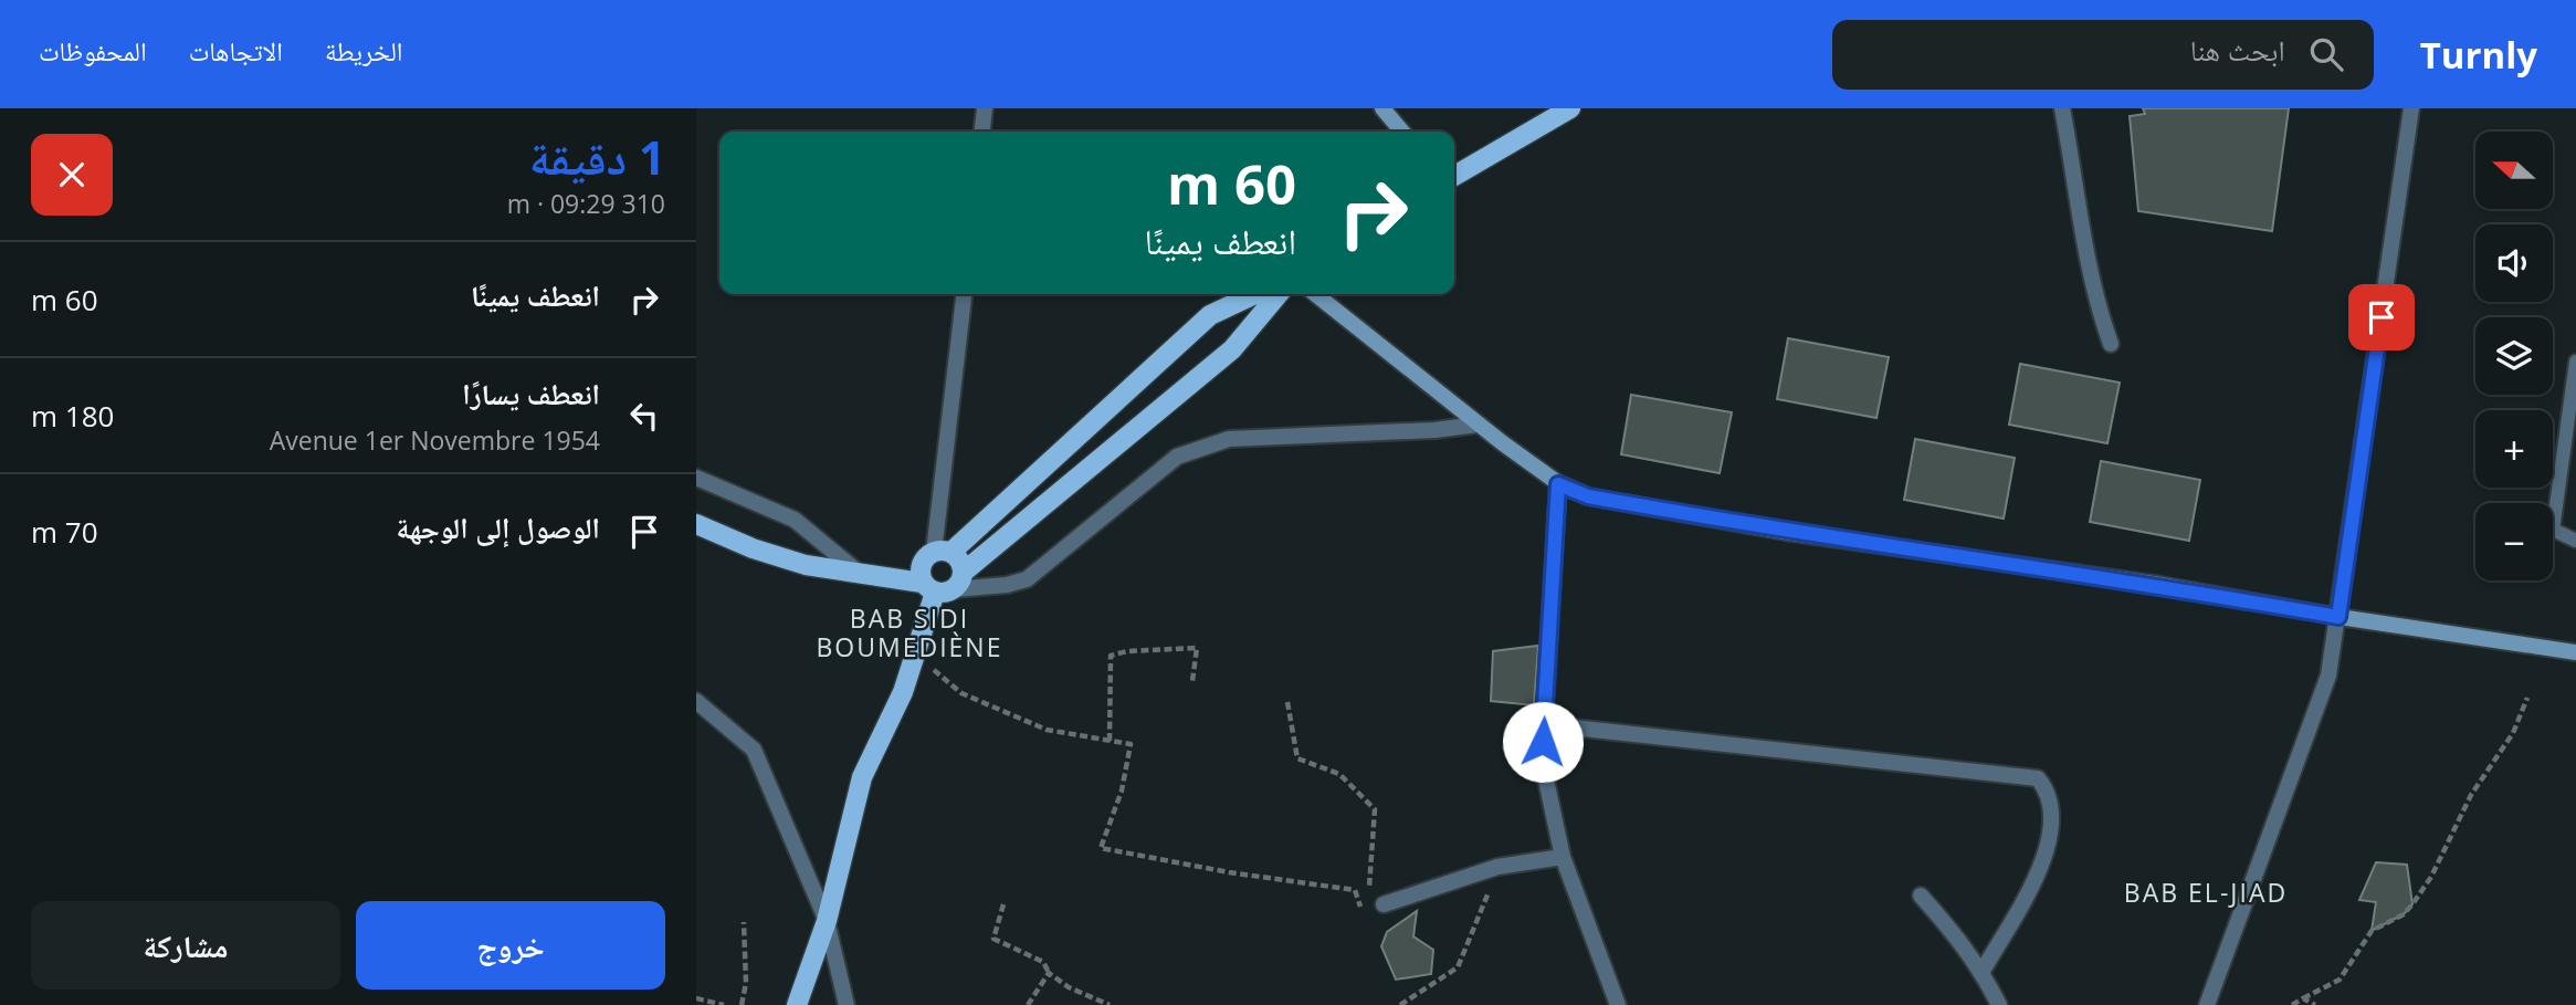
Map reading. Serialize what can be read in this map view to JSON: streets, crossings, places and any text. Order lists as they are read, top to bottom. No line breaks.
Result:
{"districts":["BAB SIDI BOUMEDIÈNE","BAB EL-JIAD"],"north":"left","page":{"header":"Turnly","search":"ابحث هنا","nav":["الخريطة","الاتجاهات","المحفوظات"],"heading":["1 دقيقة","310 m · 09:29"],"map_buttons":["+","−"],"turn":["60 m","انعطف يمينًا"],"list":[{"name":"انعطف يمينًا","value":"60 m"},{"name":"انعطف يسارًا","note":"Avenue 1er Novembre 1954","value":"180 m"},{"name":"الوصول إلى الوجهة","value":"70 m"}],"buttons":["خروج","مشاركة"]}}
